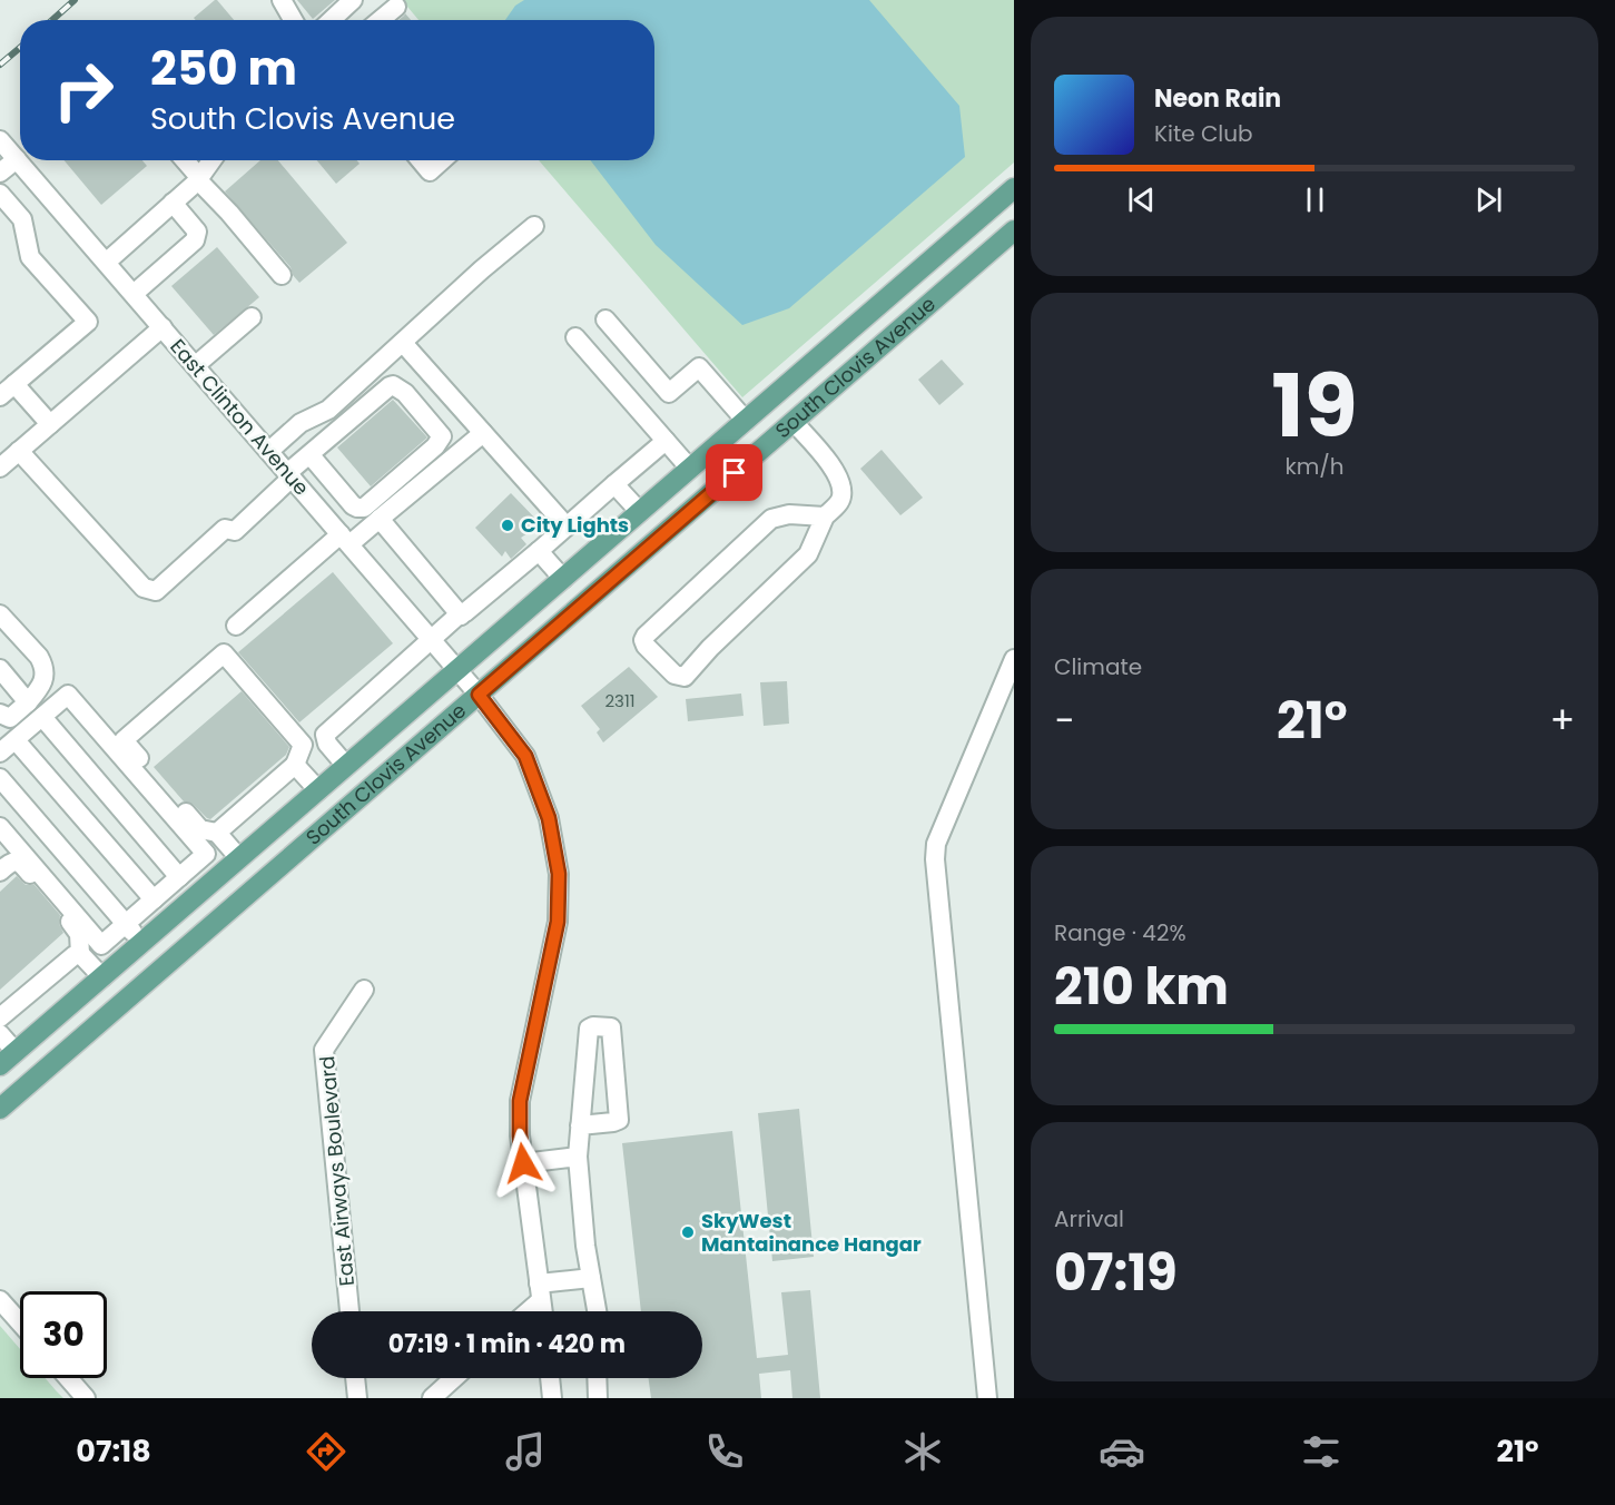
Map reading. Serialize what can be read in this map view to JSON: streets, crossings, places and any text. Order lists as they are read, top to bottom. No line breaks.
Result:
{"streets":{"main road":["South Clovis Avenue"],"street":["East Clinton Avenue","East Airways Boulevard"]},"crossings":[["South Clovis Avenue","East Clinton Avenue"]],"places":["City Lights","SkyWest Mantainance Hangar"],"house_numbers":["2311"],"page":{"turn":["250 m","South Clovis Avenue"],"song":["Neon Rain","Kite Club"],"tile":[["19","km/h"],"Climate",["Range · 42%","210 km"],["Arrival","07:19"]],"heat":["−","21°","+"],"limit":"30","trip":"07:19 · 1 min · 420 m","tabs":["07:18","21°"]}}
